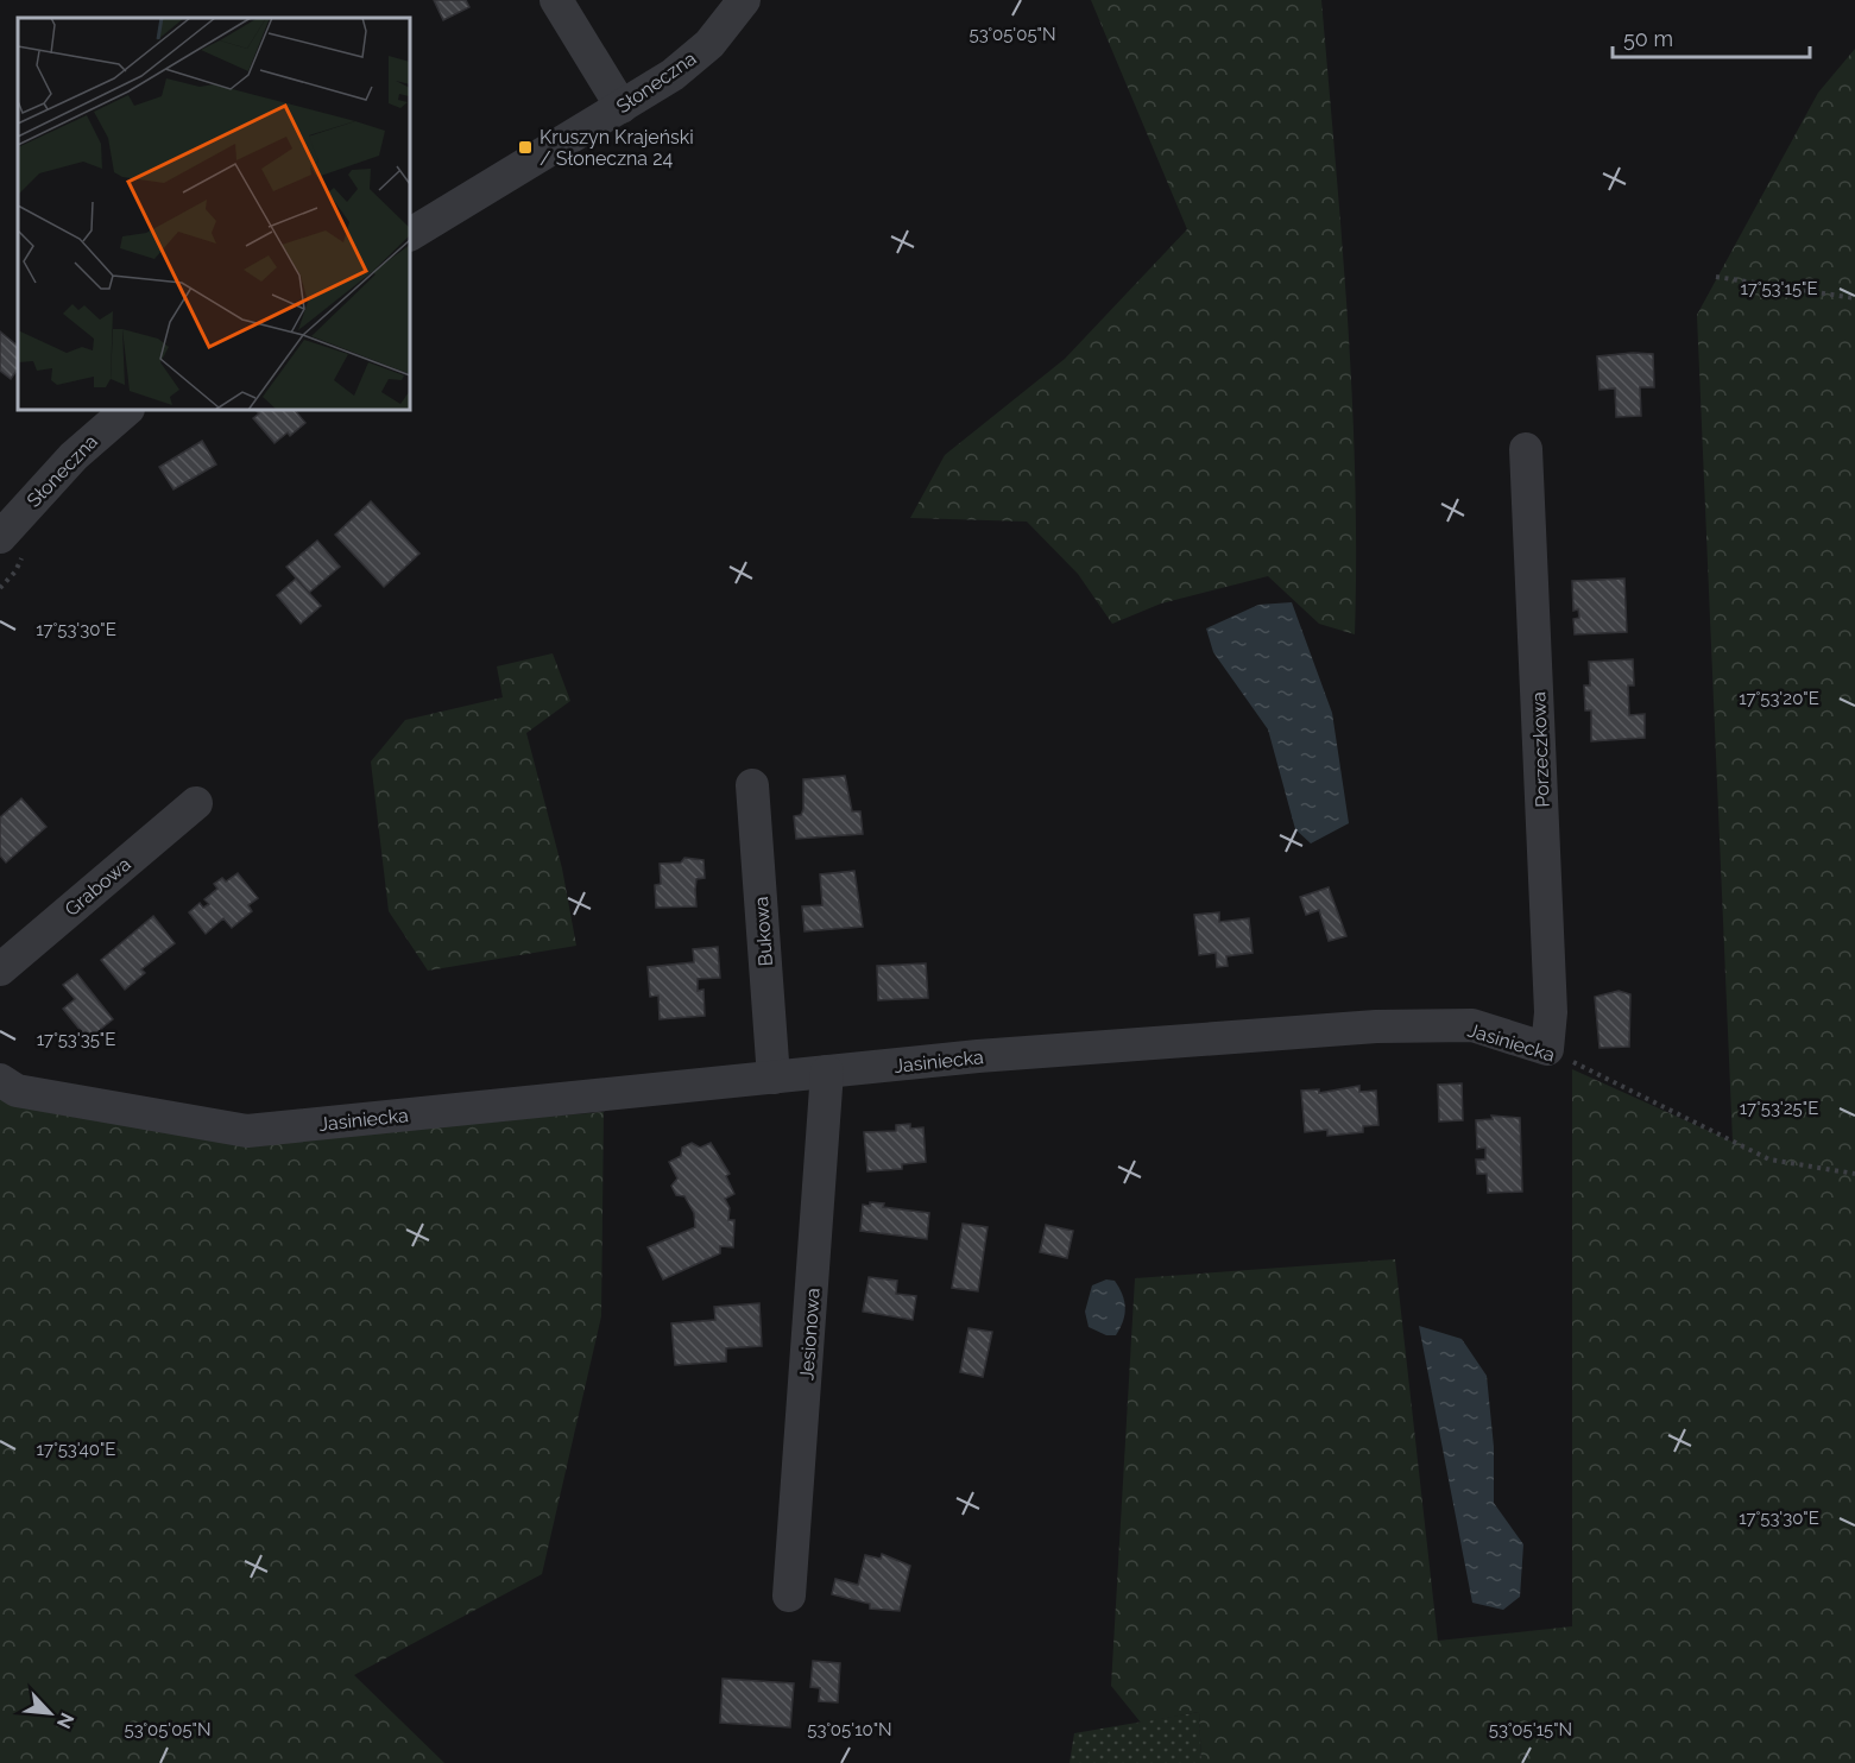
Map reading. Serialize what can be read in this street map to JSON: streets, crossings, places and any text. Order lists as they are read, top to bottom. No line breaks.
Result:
{"streets":{"street":["Słoneczna","Porzeczkowa","Grabowa","Bukowa","Jasiniecka","Jesionowa"]},"crossings":[["Porzeczkowa","Jasiniecka"],["Bukowa","Jasiniecka"],["Jasiniecka","Jesionowa"]],"places":{"transit":["Kruszyn Krajeński / Słoneczna 24"]},"scale_bar":"50 m","north":"bottom right","coordinates":["53°05'05\"N","17°53'15\"E","17°53'30\"E","17°53'20\"E","17°53'35\"E","17°53'25\"E","17°53'40\"E","53°05'10\"N","53°05'15\"N"]}
